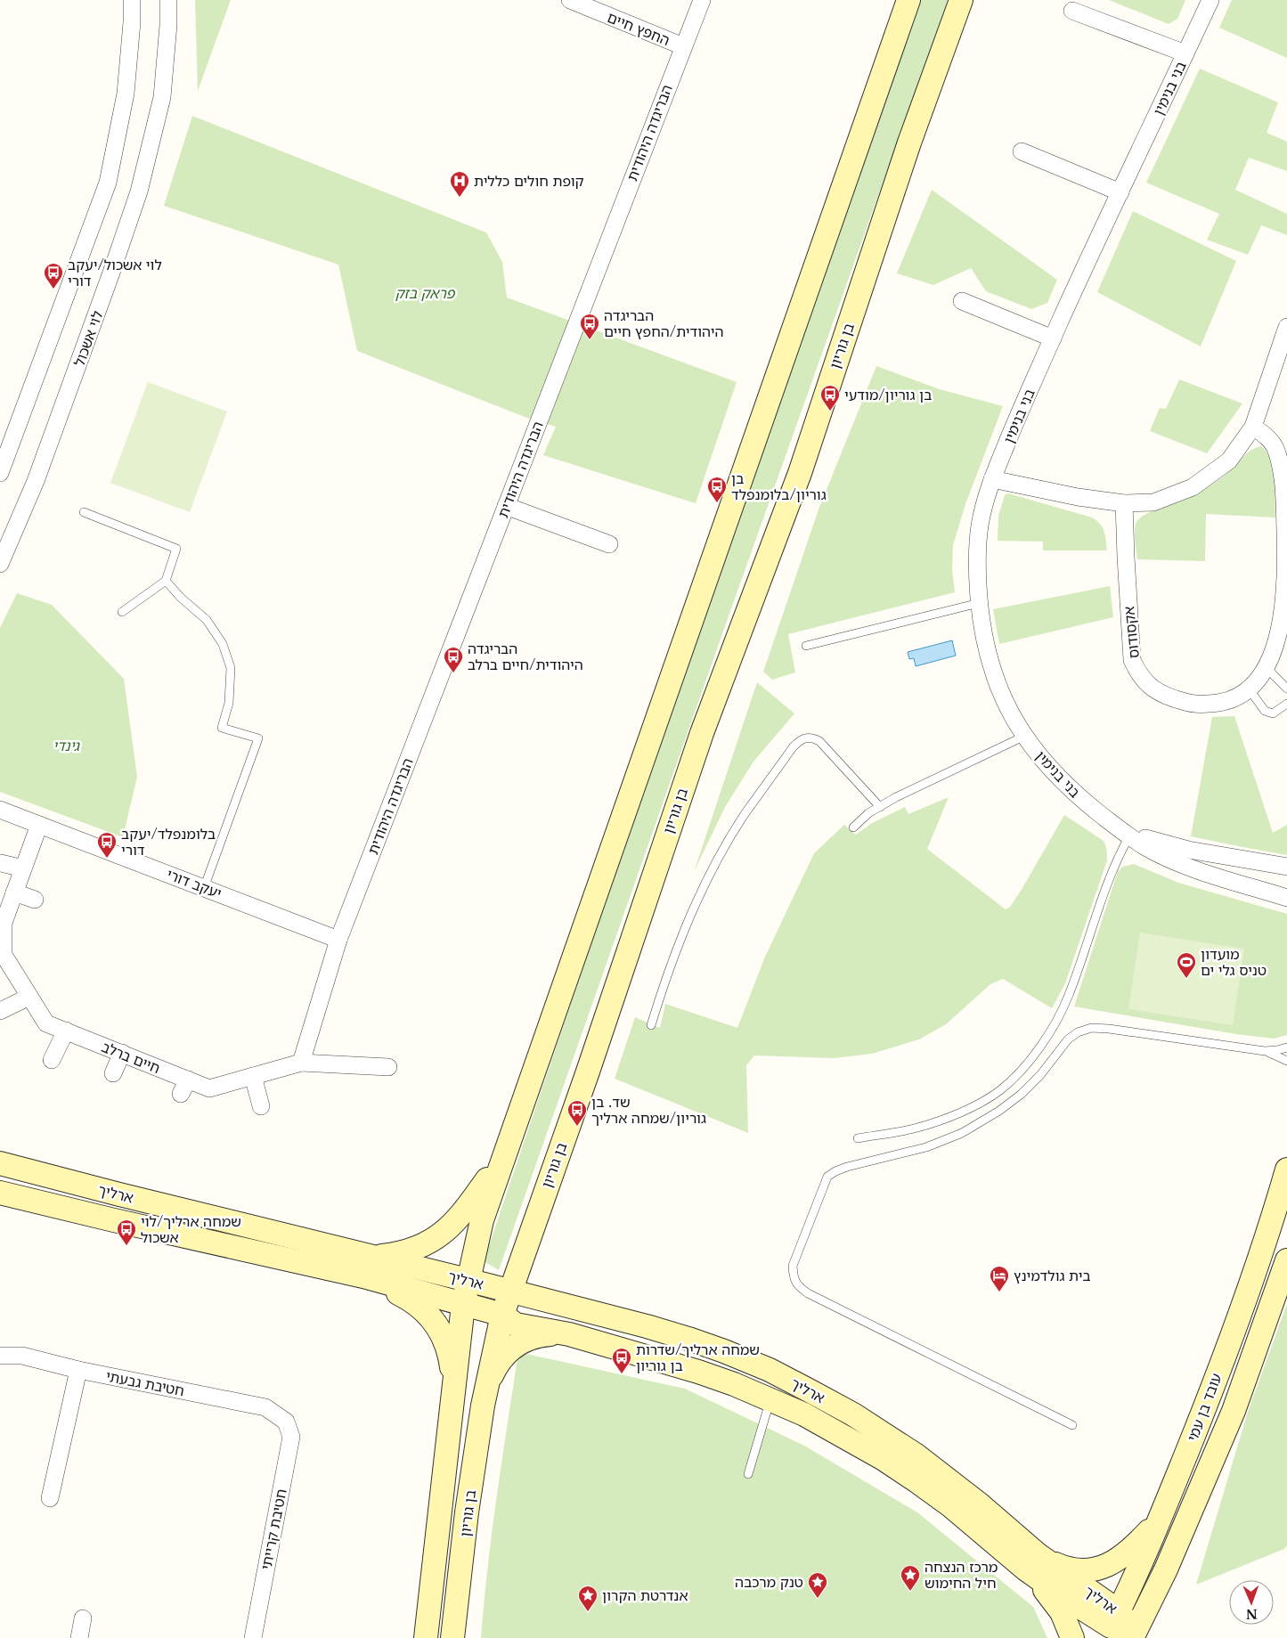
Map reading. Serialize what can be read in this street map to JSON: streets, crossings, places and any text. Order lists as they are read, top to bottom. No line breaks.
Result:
{"streets":{"main road":["בן גוריון","ארליך","עובד בן עמי"],"street":["החפץ חיים","בני בנימין","הבריגדה היהודית","לוי אשכול","אקסודוס","יעקב דורי","חיים ברלב","חטיבת גבעתי","חטיבת קרייתי"]},"crossings":[["החפץ חיים","הבריגדה היהודית"],["הבריגדה היהודית","יעקב דורי"],["בן גוריון","ארליך"],["יעקב דורי","חיים ברלב"],["ארליך","עובד בן עמי"],["חטיבת גבעתי","חטיבת קרייתי"]],"parks":["פראק בזק","גינדי"],"places":{"hospital":["קופת חולים כללית"],"bus stop":["לוי אשכול/יעקב דורי","הבריגדה היהודית/החפץ חיים","בן גוריון/מודעי","בן גוריון/בלומנפלד","הבריגדה היהודית/חיים ברלב","בלומנפלד/יעקב דורי","שד. בן גוריון/שמחה ארליך","שמחה ארליך/לוי אשכול","שמחה ארליך/שדרות בן גוריון"],"sports":["מועדון טניס גלי ים"],"hotel":["בית גולדמינץ"],"place":["מרכז הנצחה חיל החימוש","טנק מרכבה","אנדרטת הקרון"]},"north":"bottom"}
